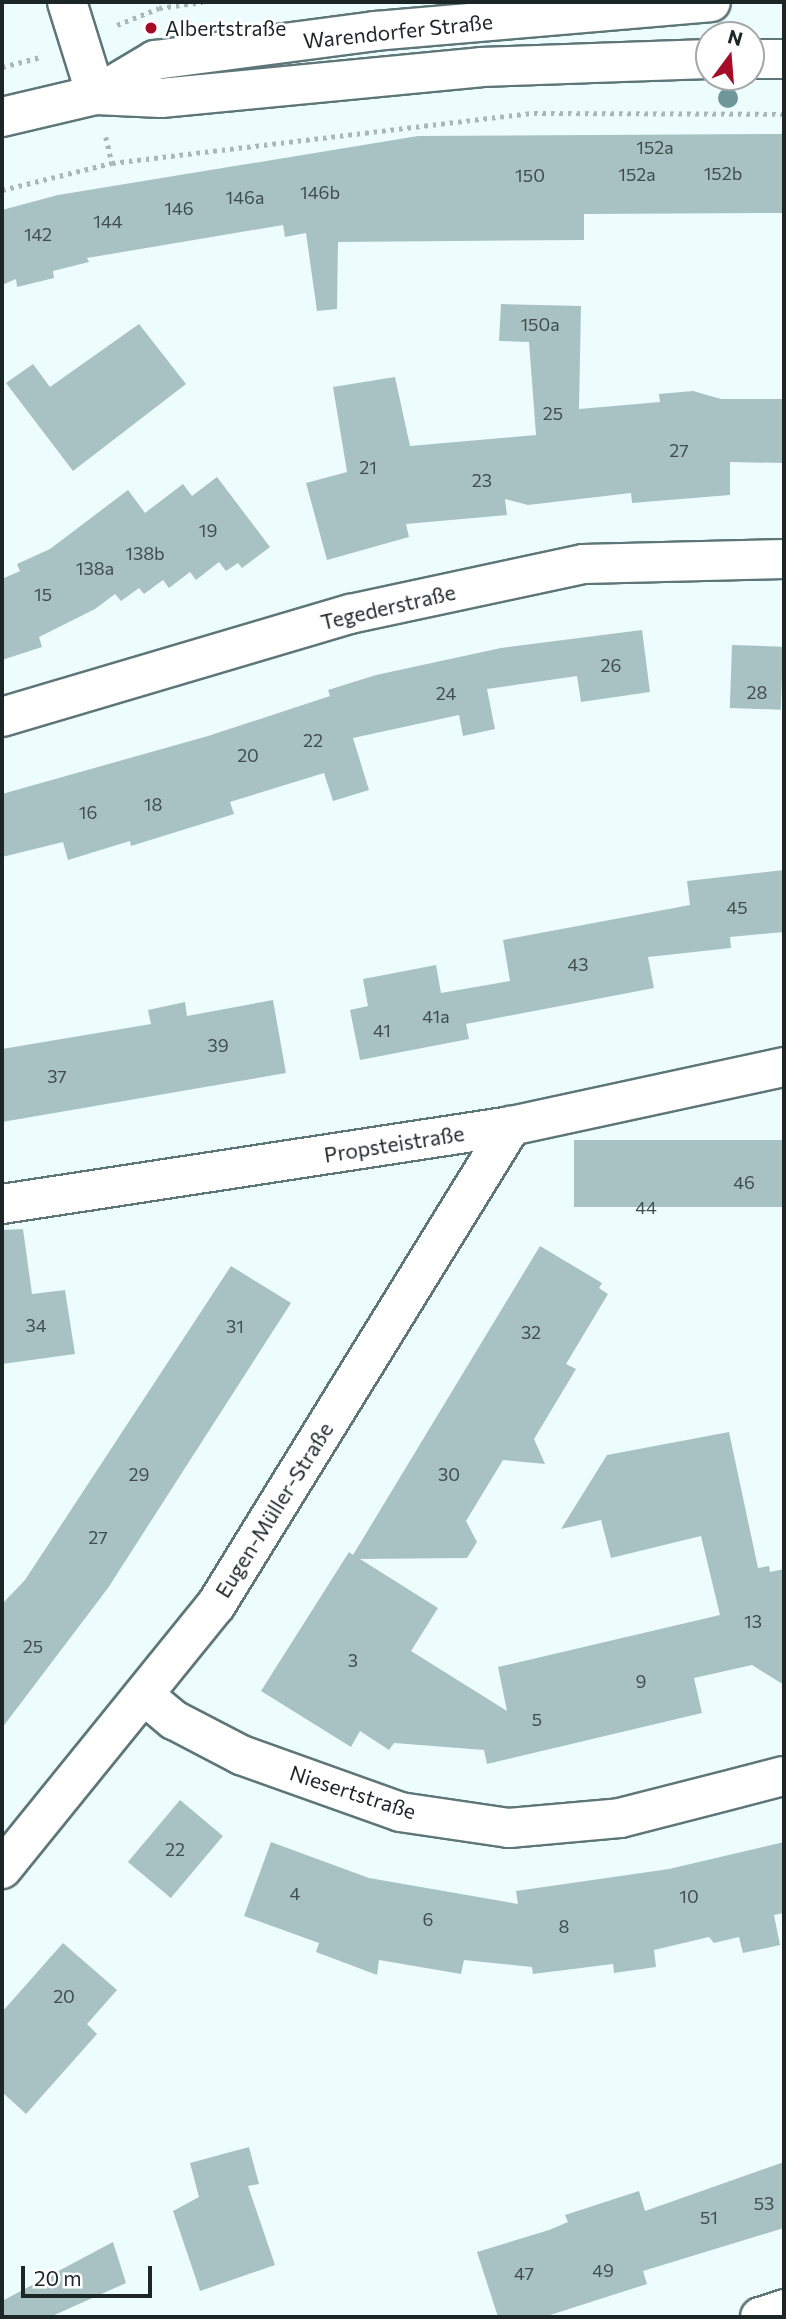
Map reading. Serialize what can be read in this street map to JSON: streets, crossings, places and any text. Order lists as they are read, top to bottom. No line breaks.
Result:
{"streets":{"street":["Warendorfer Straße","Tegederstraße","Propsteistraße","Eugen-Müller-Straße","Niesertstraße"]},"crossings":[["Propsteistraße","Eugen-Müller-Straße"],["Eugen-Müller-Straße","Niesertstraße"]],"places":["Albertstraße"],"house_numbers":["152a","152b","152a","150","146b","146a","146","144","142","150a","25","27","21","23","19","138b","138a","15","26","28","24","22","20","18","16","45","43","41a","41","39","37","46","44","34","31","32","29","30","27","13","25","3","9","5","22","4","10","6","8","20","53","51","49","47"],"scale_bar":"20 m","north":"top"}
